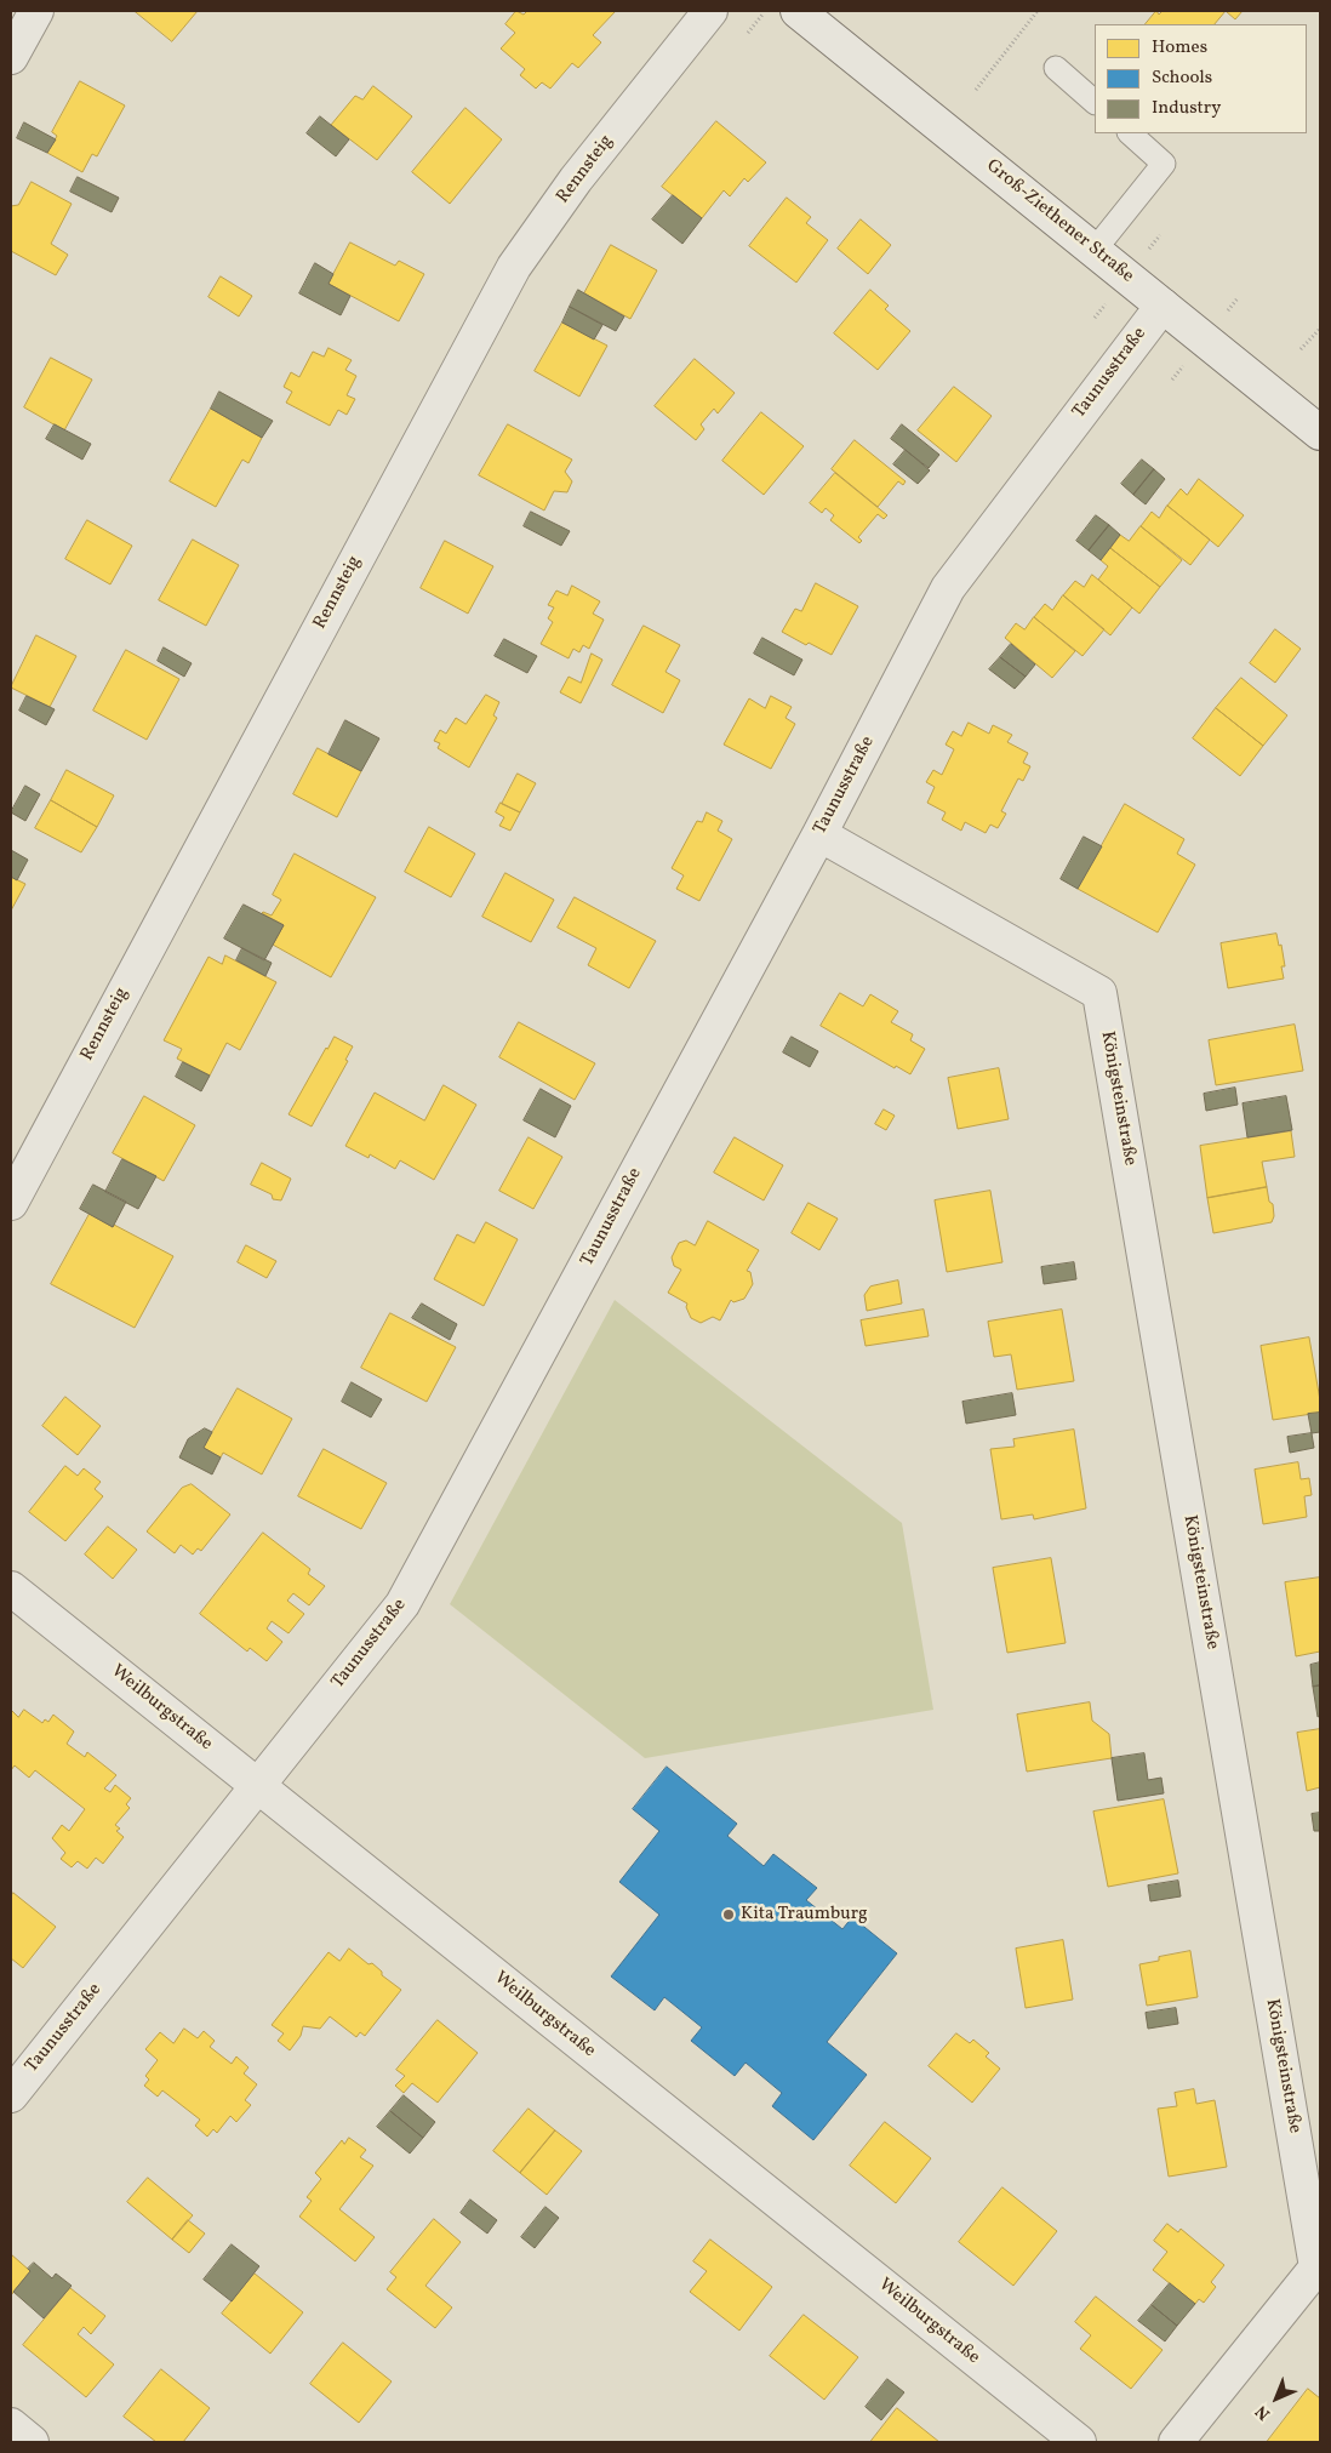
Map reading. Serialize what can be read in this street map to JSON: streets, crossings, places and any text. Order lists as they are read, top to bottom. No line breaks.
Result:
{"streets":{"street":["Rennsteig","Groß-Ziethener Straße","Taunusstraße","Königsteinstraße","Weilburgstraße"]},"crossings":[["Groß-Ziethener Straße","Taunusstraße"],["Taunusstraße","Königsteinstraße"],["Taunusstraße","Weilburgstraße"]],"places":["Kita Traumburg"],"legend":["Homes","Schools","Industry"],"north":"bottom left"}
